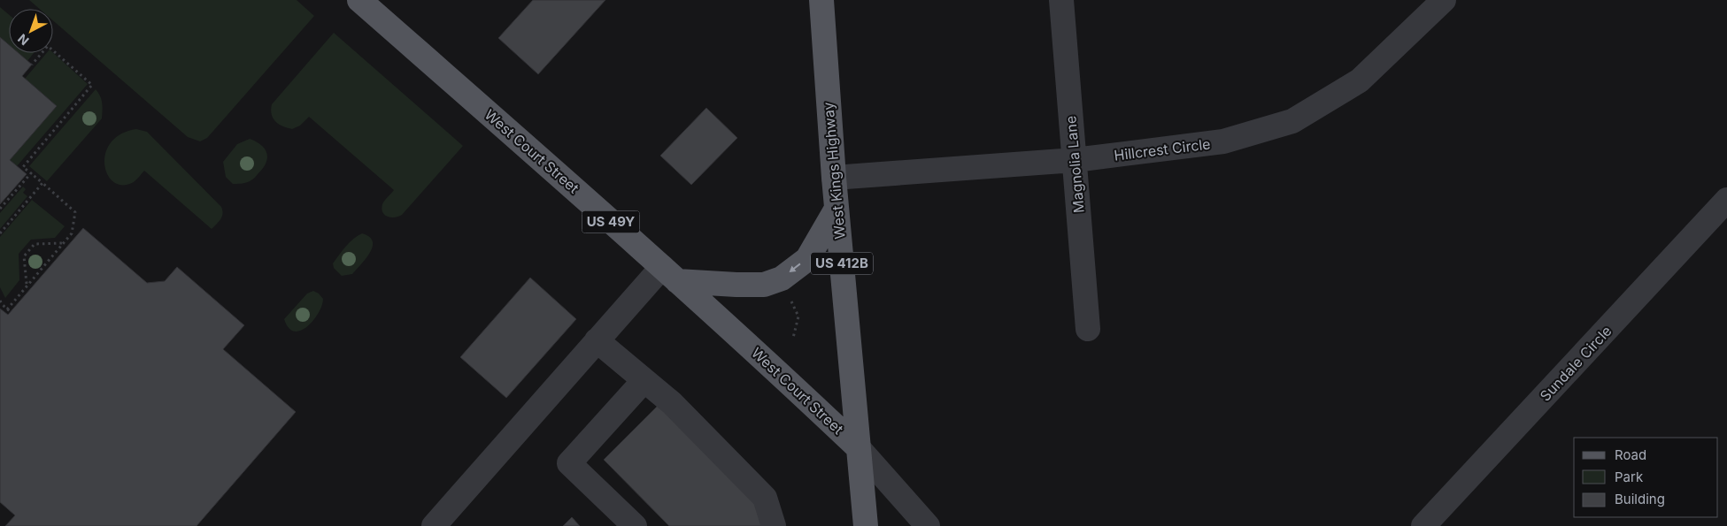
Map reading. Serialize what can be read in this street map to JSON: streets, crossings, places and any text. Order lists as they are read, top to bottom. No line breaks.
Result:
{"streets":{"main road":["West Court Street","West Kings Highway","US 49Y","US 412B"],"street":["Hillcrest Circle","Magnolia Lane","Sundale Circle"]},"crossings":[["Hillcrest Circle","Magnolia Lane"],["Hillcrest Circle","West Kings Highway"],["West Court Street","West Kings Highway"]],"legend":["Road","Park","Building"],"north":"bottom left"}
